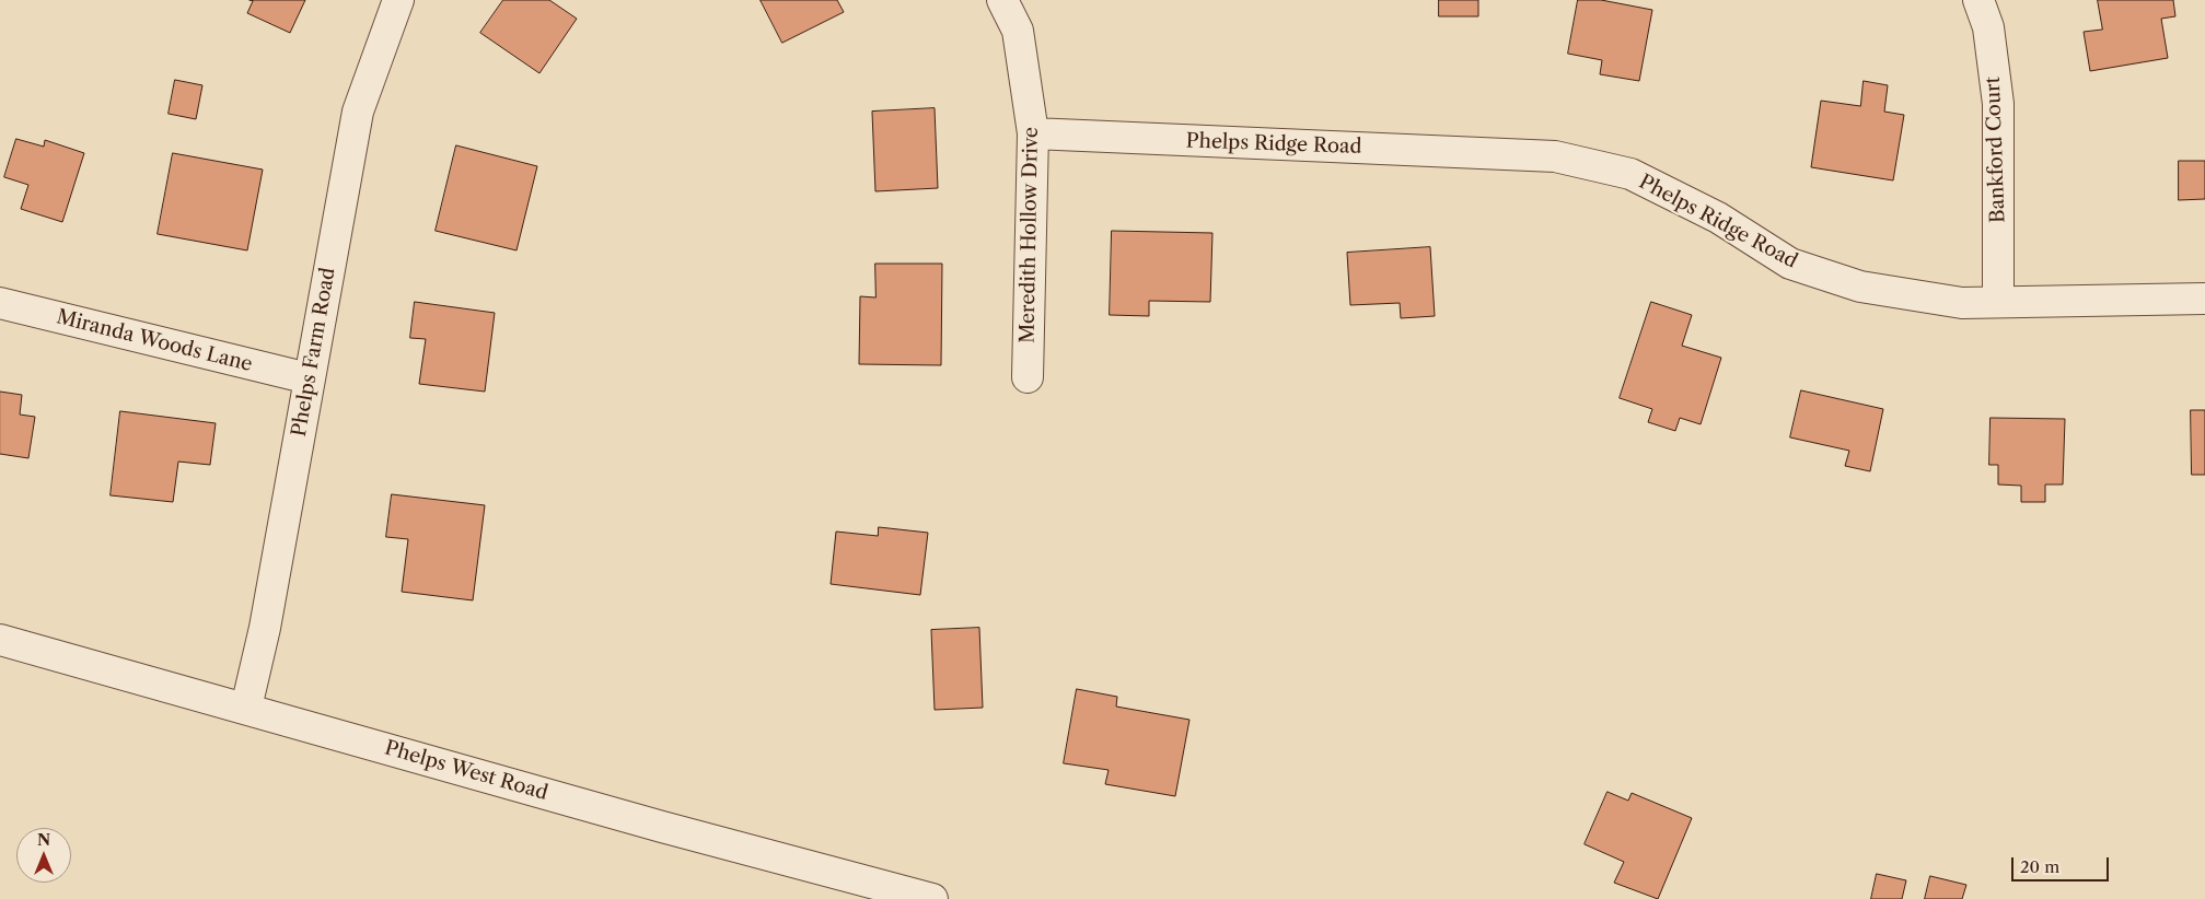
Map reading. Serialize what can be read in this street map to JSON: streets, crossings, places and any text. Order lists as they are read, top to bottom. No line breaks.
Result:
{"streets":{"street":["Phelps Ridge Road","Bankford Court","Meredith Hollow Drive","Miranda Woods Lane","Phelps Farm Road","Phelps West Road"]},"crossings":[["Phelps Ridge Road","Bankford Court"],["Phelps Ridge Road","Meredith Hollow Drive"],["Miranda Woods Lane","Phelps Farm Road"],["Phelps Farm Road","Phelps West Road"]],"scale_bar":"20 m","north":"top"}
